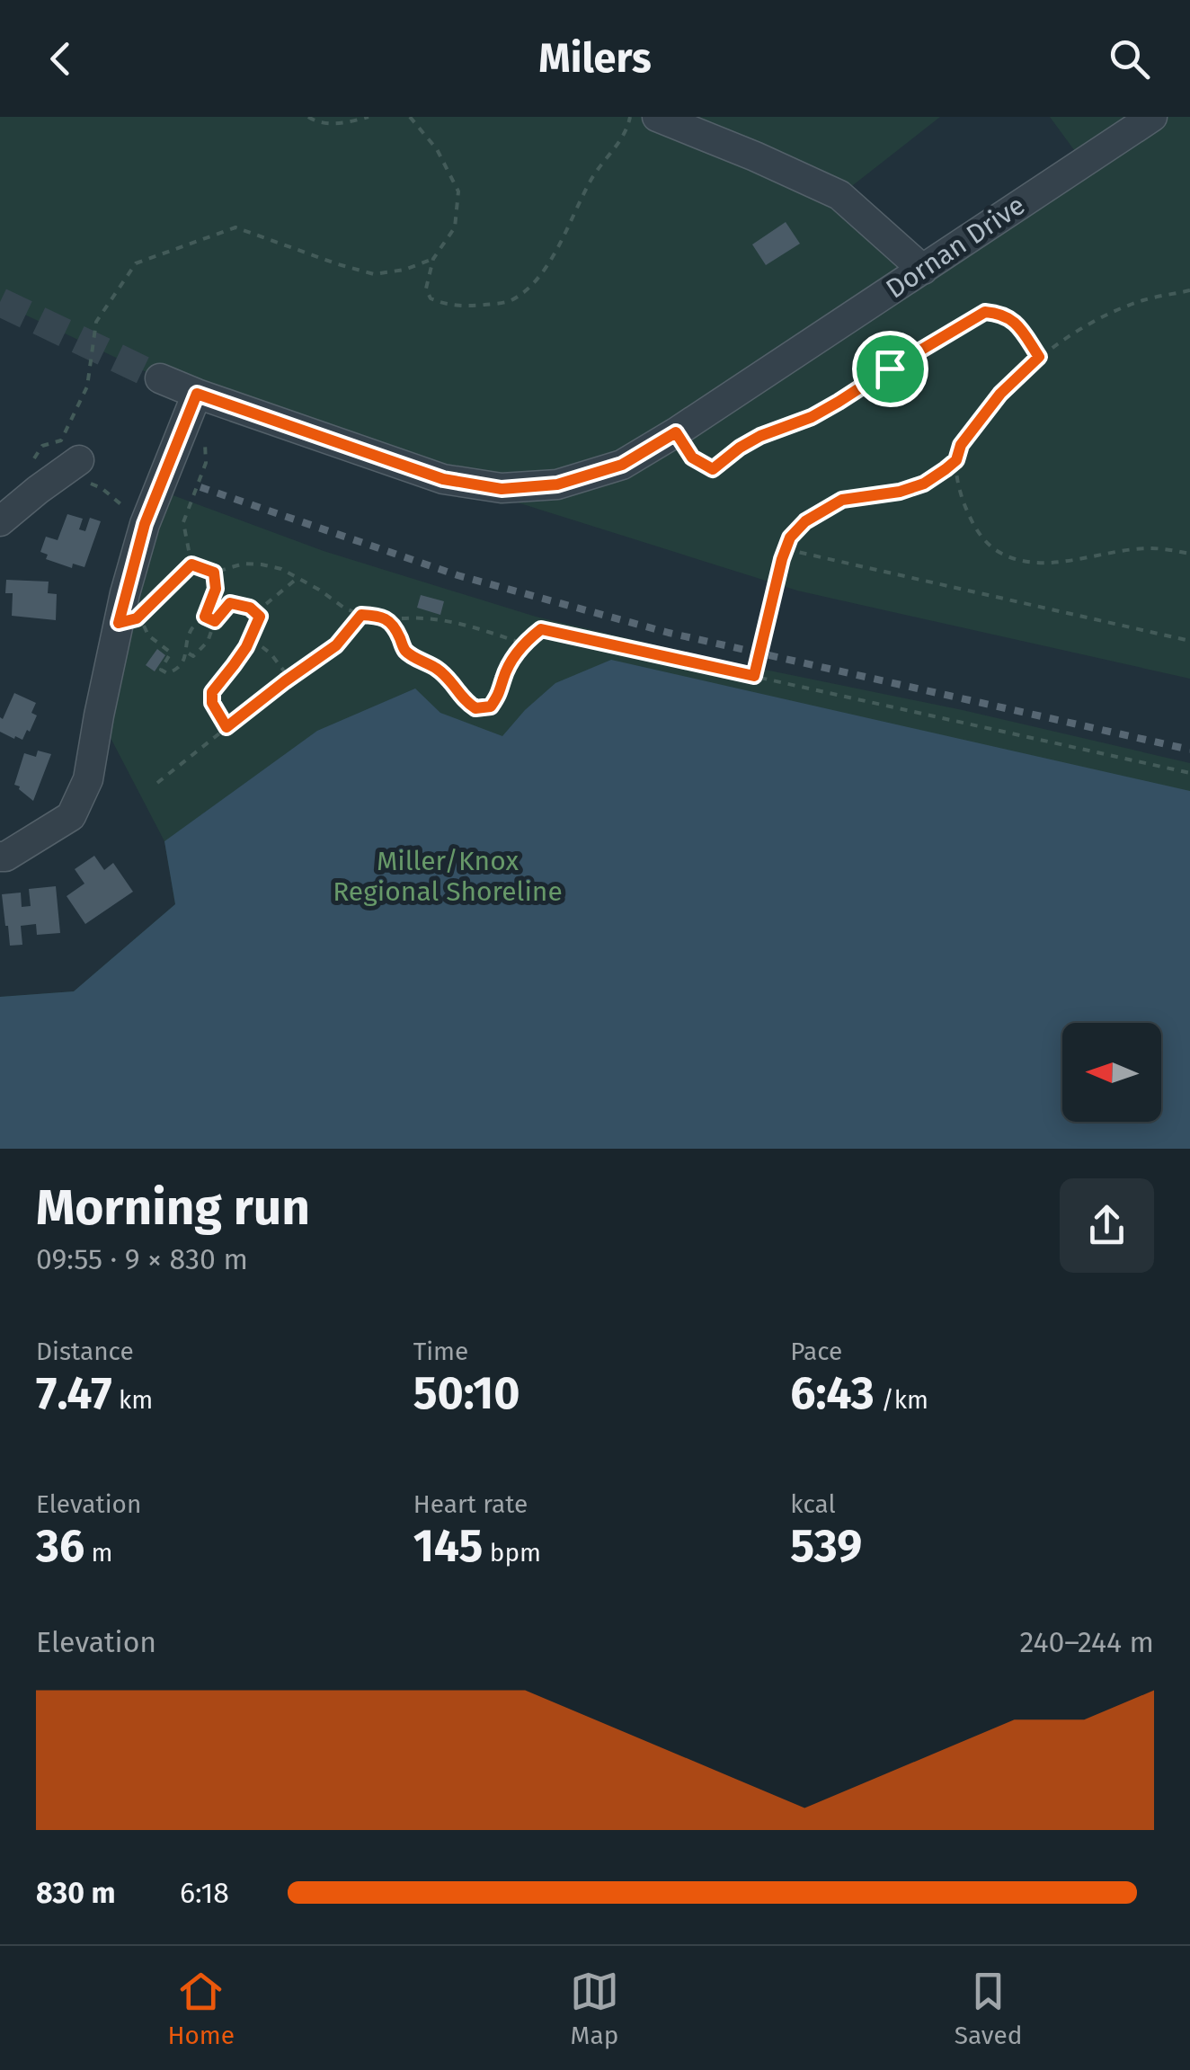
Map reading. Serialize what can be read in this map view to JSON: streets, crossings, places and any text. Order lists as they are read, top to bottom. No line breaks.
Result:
{"streets":{"street":["Dornan Drive"]},"parks":["Miller/Knox Regional Shoreline"],"north":"left","page":{"header":"Milers","heading":["Morning run","09:55 · 9 × 830 m"],"stats":[["Distance","7.47 km"],["Time","50:10"],["Pace","6:43 /km"],["Elevation","36 m"],["Heart rate","145 bpm"],["kcal","539"]],"chart":["Elevation","240–244 m"],"list":[{"name":"830 m","note":"6:18"}],"tabs":["Home","Map","Saved"]}}
